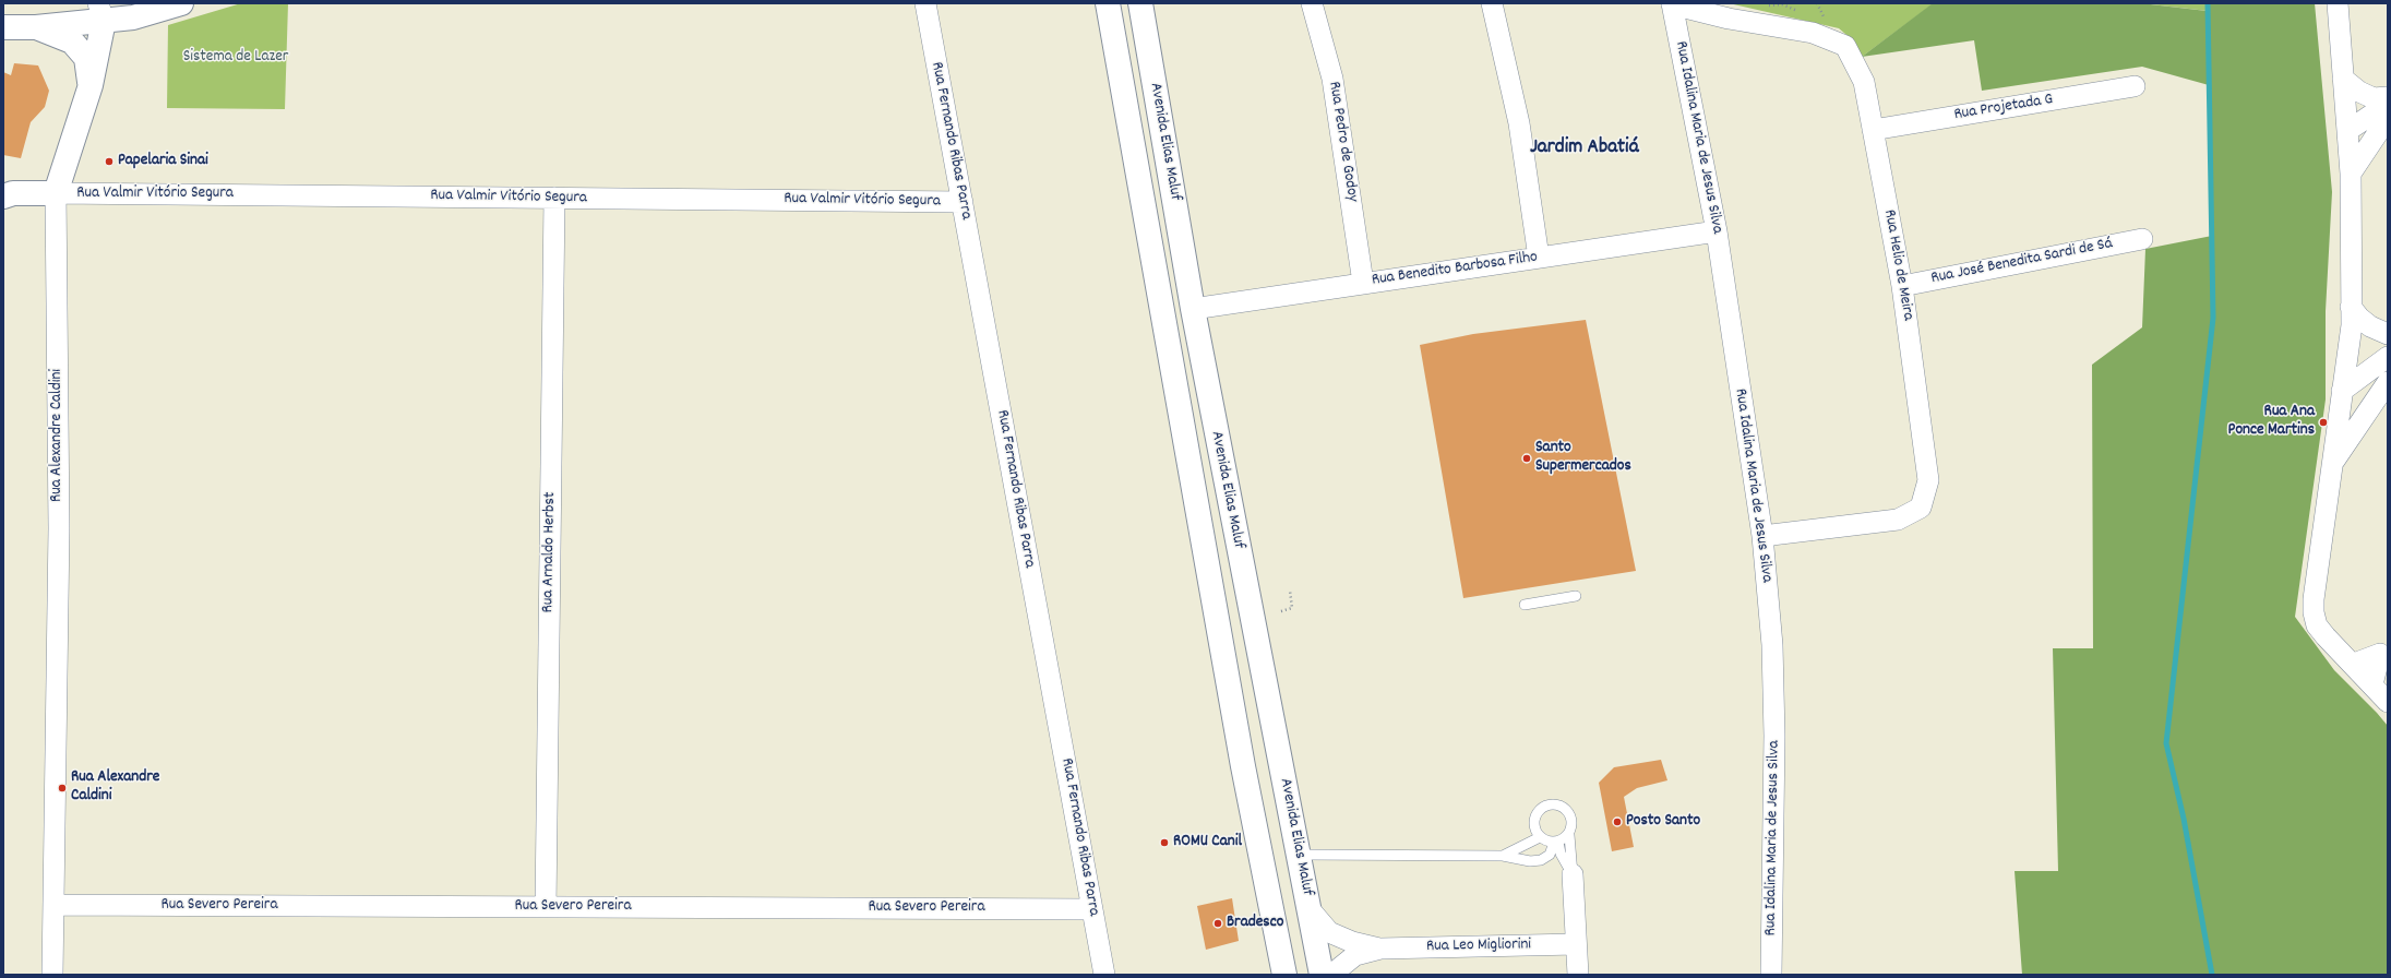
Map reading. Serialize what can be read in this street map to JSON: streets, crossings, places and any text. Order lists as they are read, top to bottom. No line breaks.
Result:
{"streets":{"main road":["Avenida Elias Maluf","Rua Alexandre Caldini"],"street":["Rua Projetada G","Rua Idalina Maria de Jesus Silva","Rua Fernando Ribas Parra","Rua Pedro de Godoy","Rua Valmir Vitório Segura","Rua José Benedita Sardi de Sá","Rua Helio de Meira","Rua Benedito Barbosa Filho","Rua Arnaldo Herbst","Rua Severo Pereira","Rua Leo Migliorini"]},"crossings":[["Rua Projetada G","Rua Helio de Meira"],["Rua Idalina Maria de Jesus Silva","Rua Helio de Meira"],["Rua Idalina Maria de Jesus Silva","Rua Benedito Barbosa Filho"],["Rua Fernando Ribas Parra","Rua Valmir Vitório Segura"],["Rua Fernando Ribas Parra","Rua Severo Pereira"],["Avenida Elias Maluf","Rua Benedito Barbosa Filho"],["Avenida Elias Maluf","Rua Leo Migliorini"],["Rua Pedro de Godoy","Rua Benedito Barbosa Filho"],["Rua Valmir Vitório Segura","Rua Alexandre Caldini"],["Rua Valmir Vitório Segura","Rua Arnaldo Herbst"],["Rua José Benedita Sardi de Sá","Rua Helio de Meira"],["Rua Alexandre Caldini","Rua Severo Pereira"],["Rua Arnaldo Herbst","Rua Severo Pereira"]],"districts":["Jardim Abatiá"],"parks":["Sistema de Lazer"],"places":["Papelaria Sinai","Rua Ana Ponce Martins","Santo Supermercados","Rua Alexandre Caldini","Posto Santo","ROMU Canil","Bradesco"]}
